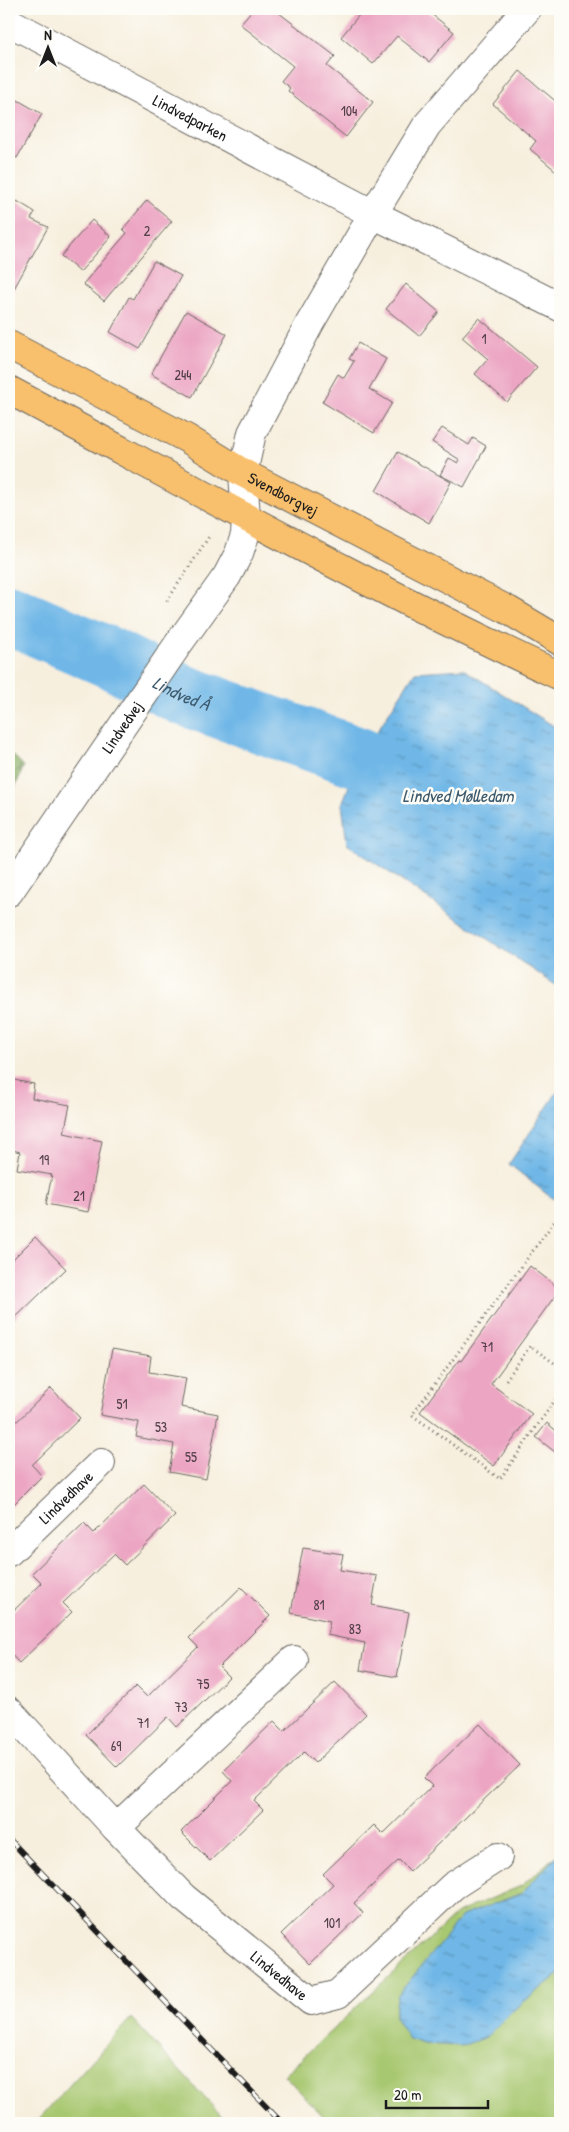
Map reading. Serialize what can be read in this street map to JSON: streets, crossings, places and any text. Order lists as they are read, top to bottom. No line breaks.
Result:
{"streets":{"main road":["Svendborgvej"],"street":["Lindvedparken","Lindvedvej","Lindvedhave"]},"crossings":[["Svendborgvej","Lindvedvej"]],"water":["Lindved Å","Lindved Mølledam"],"house_numbers":["104","2","1","244","19","21","71","51","53","55","81","83","75","73","71","69","101"],"scale_bar":"20 m","north":"top"}
